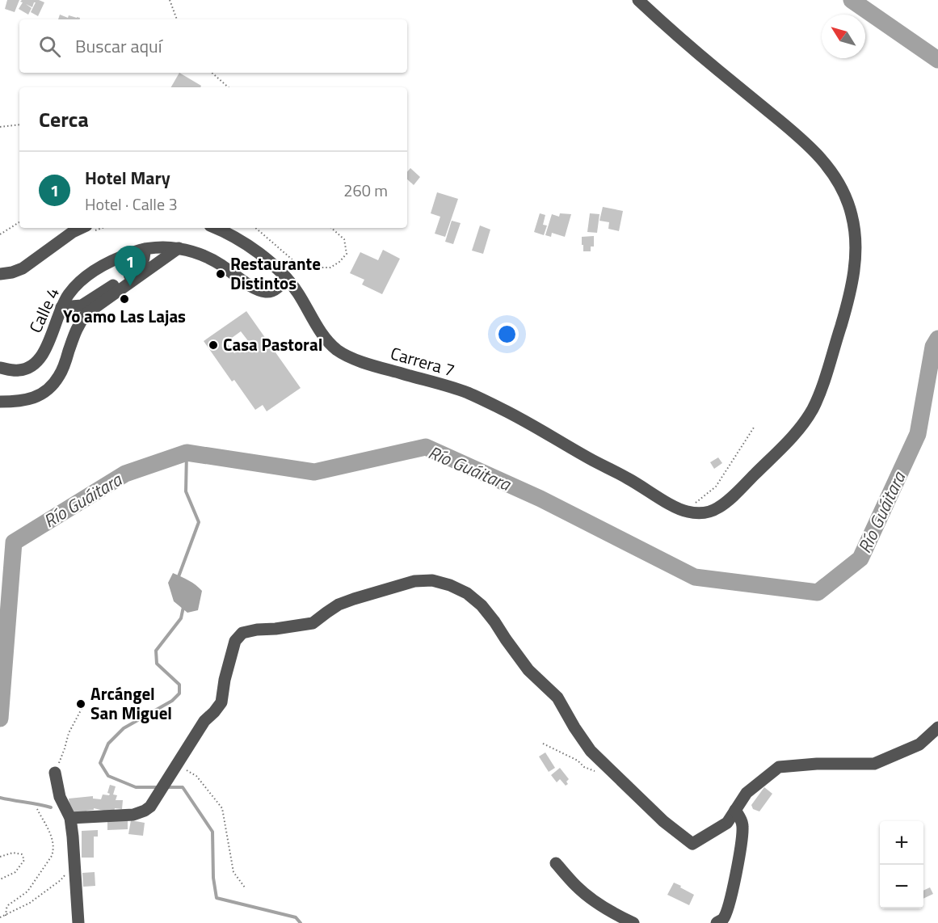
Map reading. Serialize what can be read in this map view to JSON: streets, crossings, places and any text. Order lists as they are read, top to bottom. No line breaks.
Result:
{"streets":{"street":["Calle 4","Carrera 7"]},"water":["Río Guáitara"],"places":["Restaurante Distintos","Yo amo Las Lajas","Casa Pastoral","Arcángel San Miguel"],"north":"top left","page":{"search":"Buscar aquí","heading":"Cerca","list":[{"mark":"1","name":"Hotel Mary","note":"Hotel · Calle 3","value":"260 m"}],"pins":"1","map_buttons":["+","−"]}}
